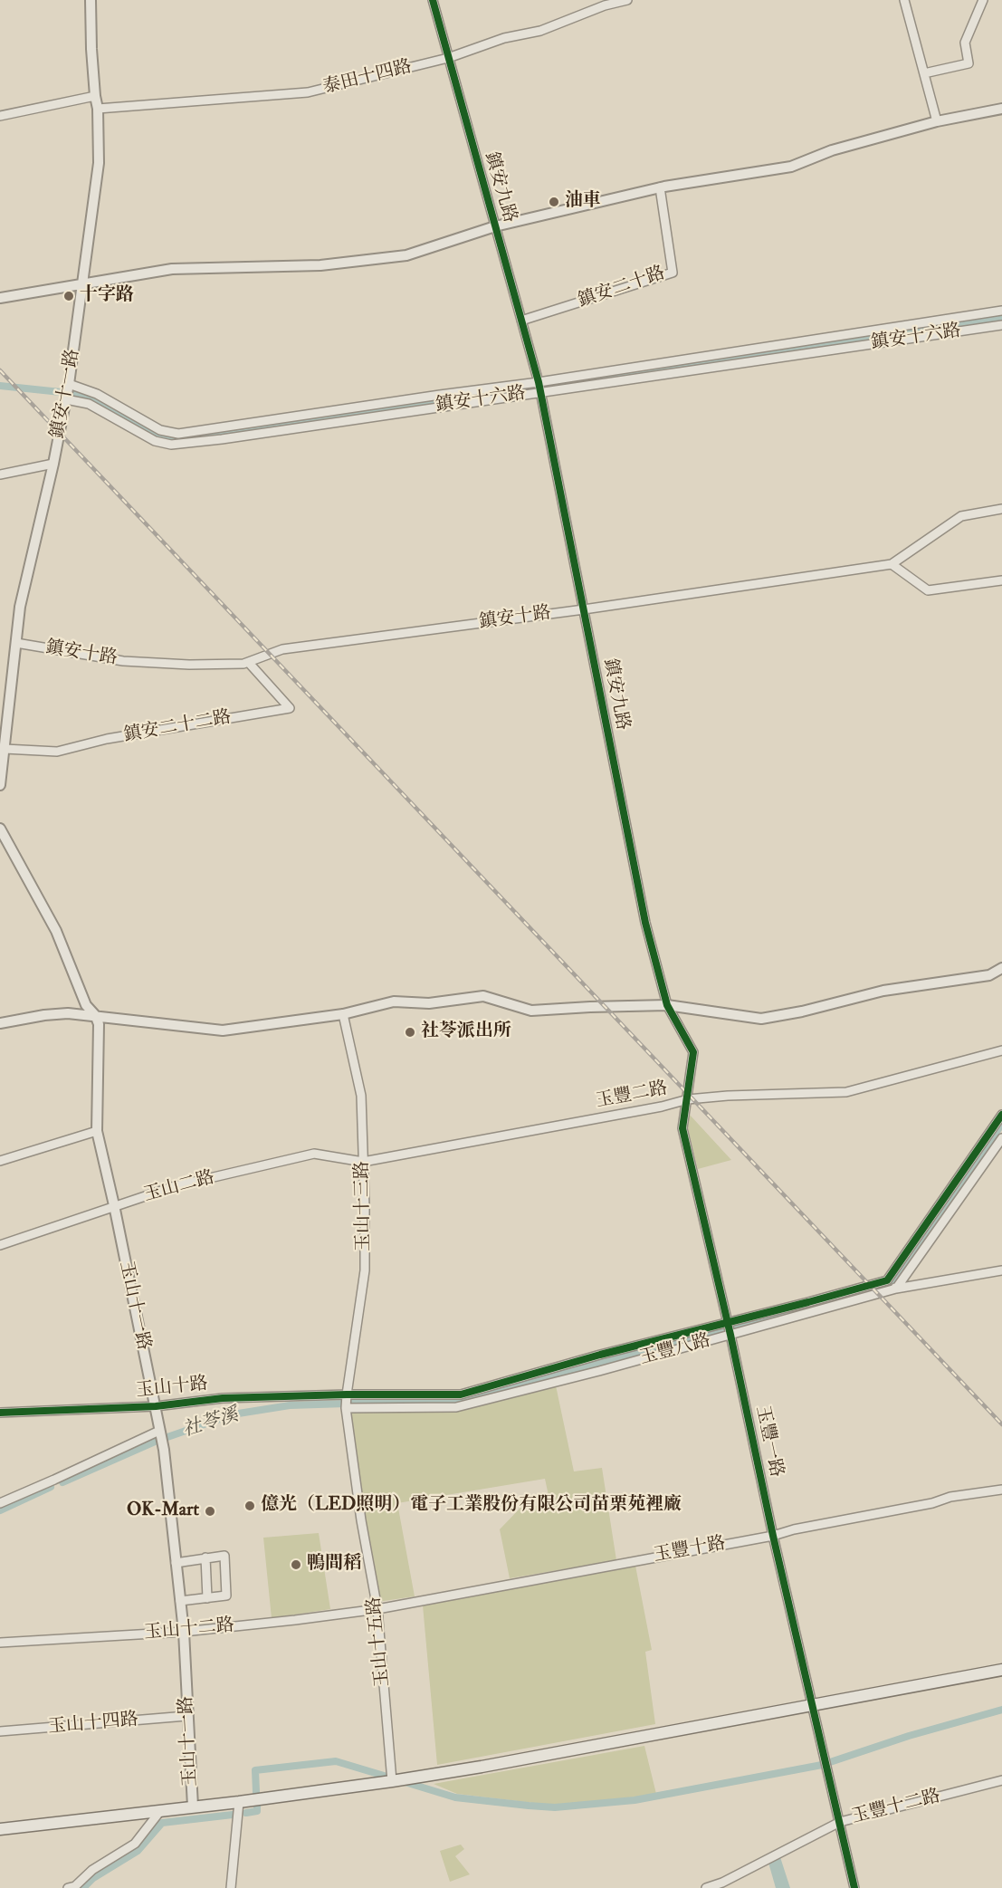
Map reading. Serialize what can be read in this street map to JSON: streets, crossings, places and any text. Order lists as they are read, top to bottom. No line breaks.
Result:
{"streets":{"street":["泰田十四路","鎮安九路","鎮安二十路","鎮安十六路","鎮安十一路","鎮安十路","鎮安二十二路","玉豐二路","玉山二路","玉山十三路","玉山十一路","玉豐八路","玉山十路","玉豐一路","玉豐十路","玉山十二路","玉山十五路","玉山十四路","玉豐十二路"]},"crossings":[["泰田十四路","鎮安九路"],["泰田十四路","鎮安十一路"],["鎮安九路","鎮安二十路"],["鎮安九路","鎮安十六路"],["鎮安九路","鎮安十路"],["鎮安九路","玉豐一路"],["鎮安十六路","鎮安十一路"],["鎮安十一路","鎮安十路"],["鎮安十一路","鎮安二十二路"],["鎮安十路","鎮安二十二路"],["玉豐二路","玉山二路"],["玉豐二路","玉山十三路"],["玉豐二路","玉豐一路"],["玉山二路","玉山十三路"],["玉山二路","玉山十一路"],["玉山十三路","玉豐八路"],["玉山十三路","玉山十路"],["玉山十三路","玉山十五路"],["玉山十一路","玉山十路"],["玉山十一路","玉山十二路"],["玉山十一路","玉山十四路"],["玉豐八路","玉山十路"],["玉豐八路","玉豐一路"],["玉豐八路","玉山十五路"],["玉山十路","玉山十五路"],["玉豐一路","玉豐十路"],["玉豐一路","玉豐十二路"],["玉豐十路","玉山十二路"],["玉豐十路","玉山十五路"],["玉山十二路","玉山十五路"]],"water":["社苓溪"],"places":["油車","十字路","社苓派出所","億光（LED照明）電子工業股份有限公司苗栗苑裡廠","OK-Mart","鴨間稻"]}
